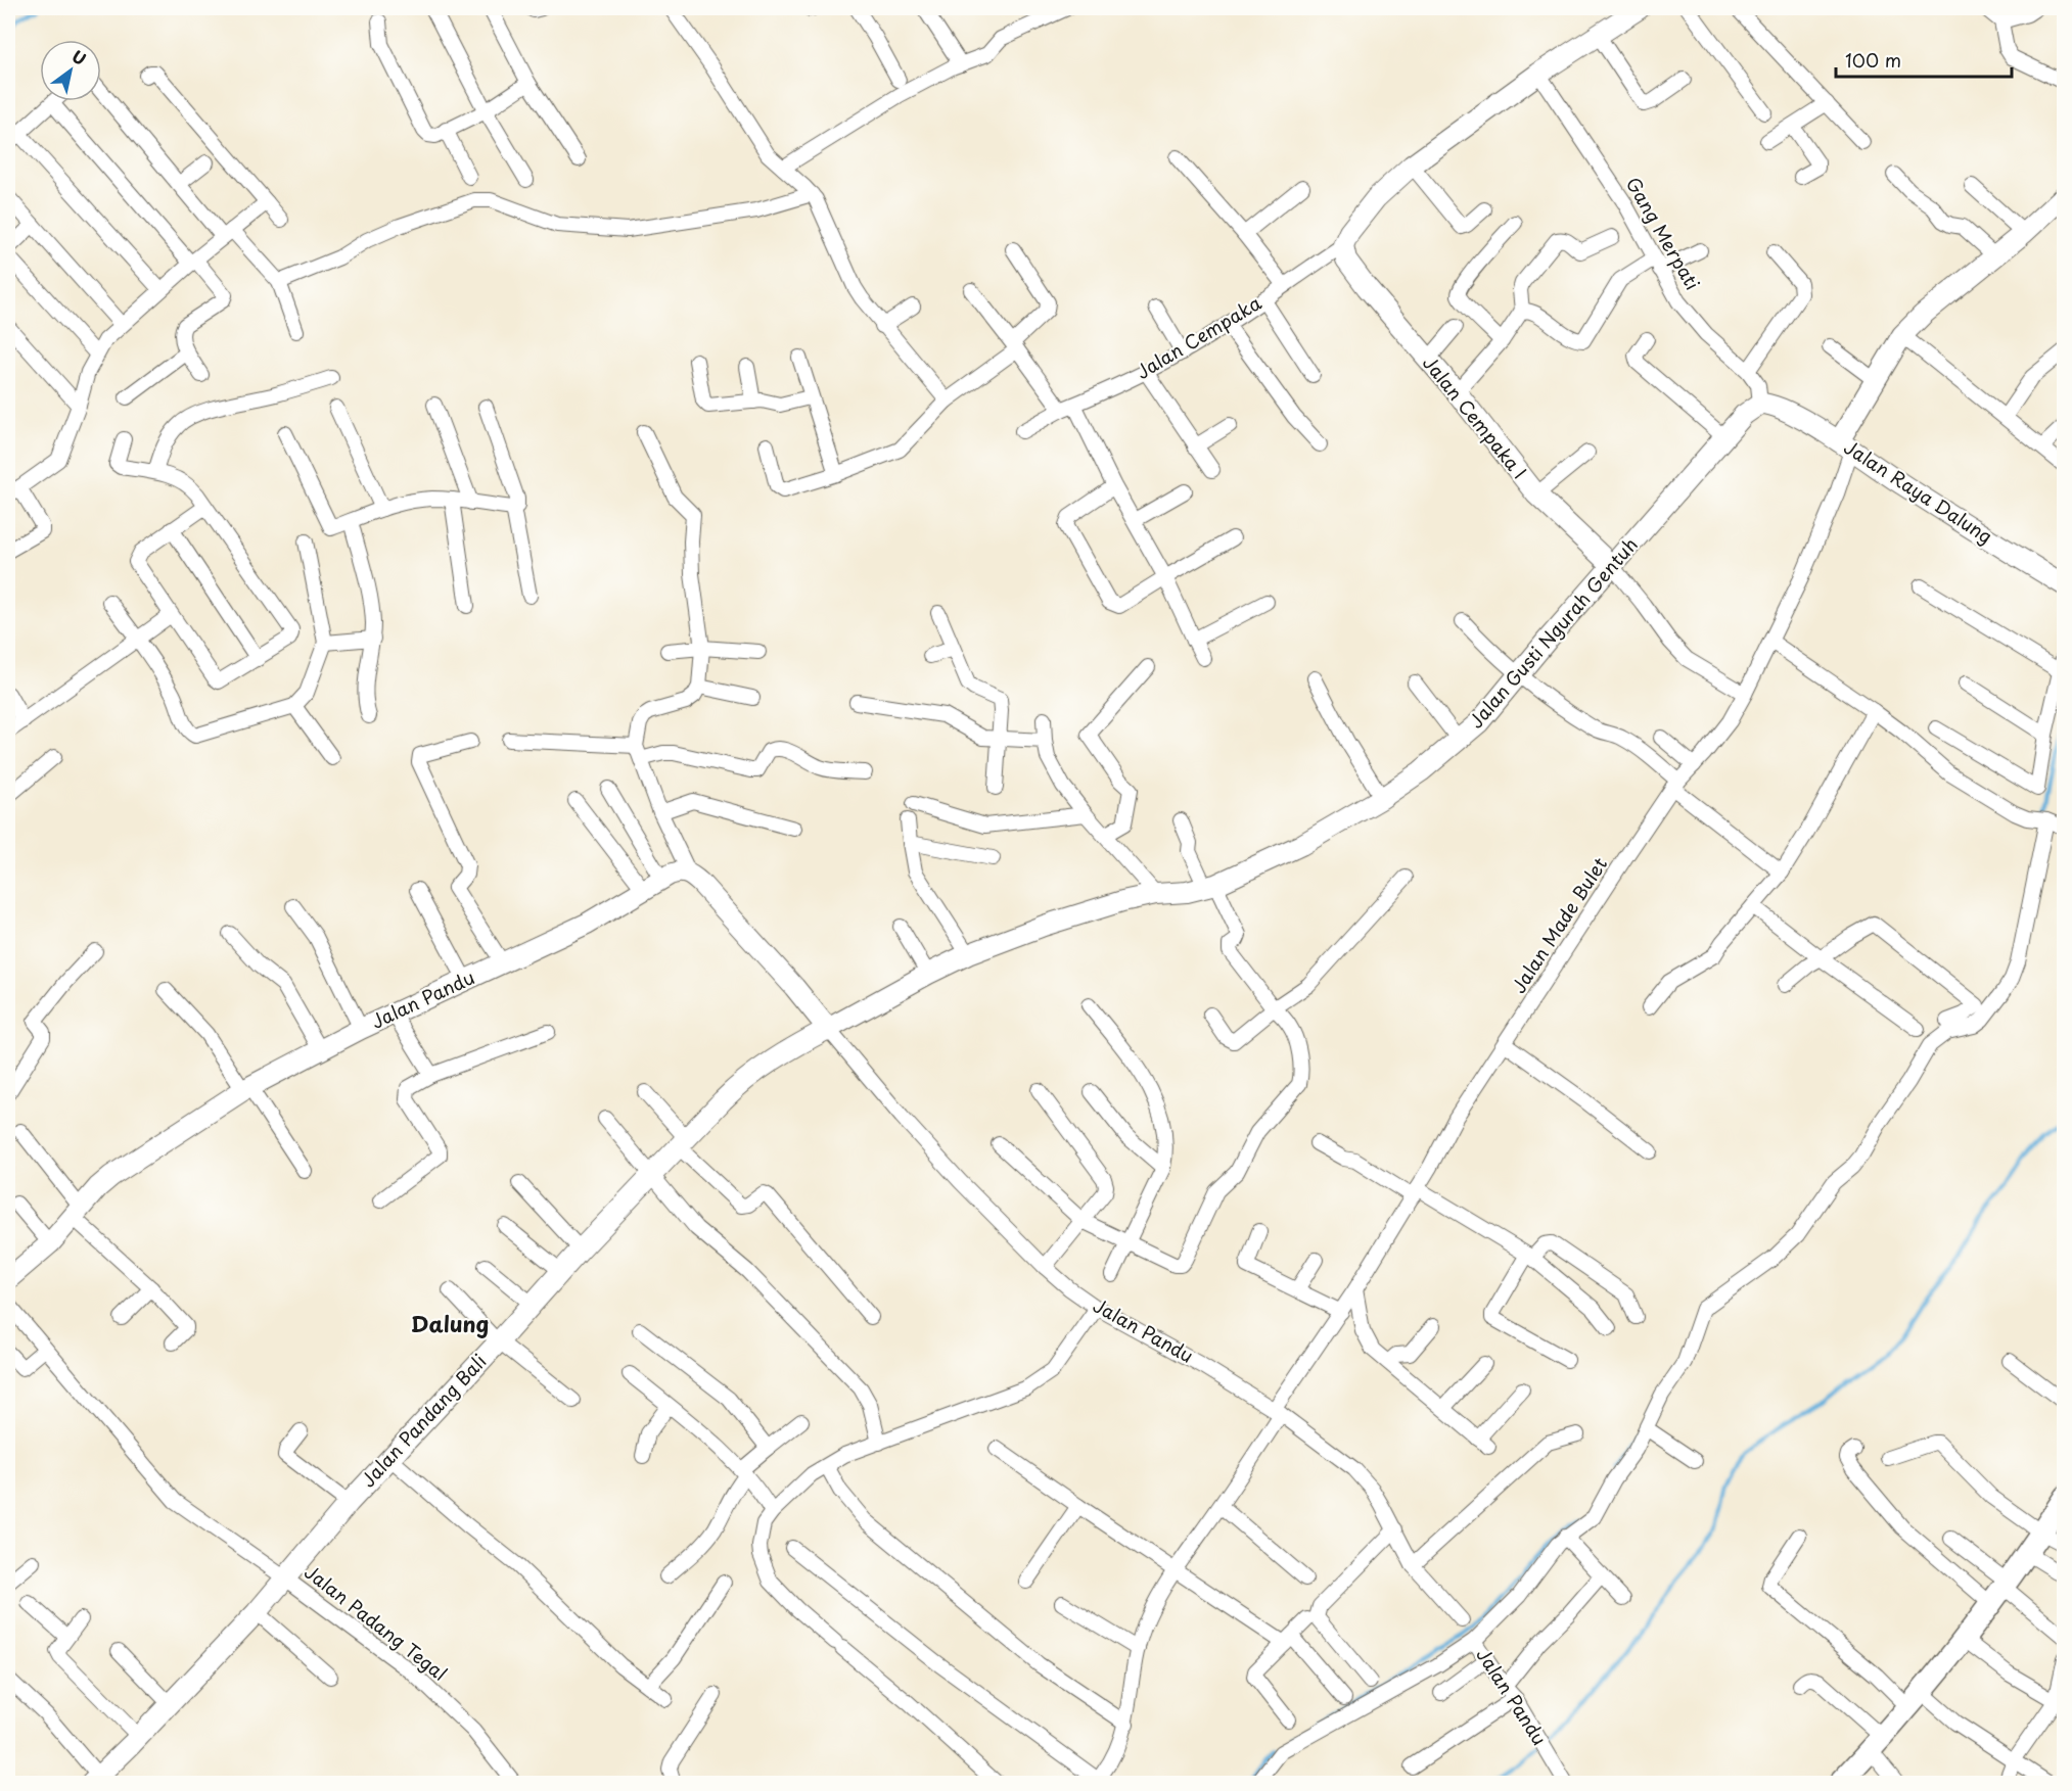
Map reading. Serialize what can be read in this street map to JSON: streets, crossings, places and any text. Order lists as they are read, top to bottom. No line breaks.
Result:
{"streets":{"main road":["Jalan Cempaka","Jalan Cempaka I","Jalan Raya Dalung","Jalan Gusti Ngurah Gentuh","Jalan Pandu","Jalan Pandang Bali"],"street":["Gang Merpati","Jalan Made Bulet","Jalan Padang Tegal"]},"crossings":[["Gang Merpati","Jalan Cempaka"],["Gang Merpati","Jalan Gusti Ngurah Gentuh"],["Jalan Cempaka","Jalan Cempaka I"],["Jalan Cempaka I","Jalan Gusti Ngurah Gentuh"],["Jalan Raya Dalung","Jalan Made Bulet"],["Jalan Gusti Ngurah Gentuh","Jalan Pandu"],["Jalan Gusti Ngurah Gentuh","Jalan Pandang Bali"],["Jalan Made Bulet","Jalan Pandu"],["Jalan Pandu","Jalan Pandang Bali"],["Jalan Pandang Bali","Jalan Padang Tegal"]],"districts":["Dalung"],"scale_bar":"100 m","north":"top right"}
